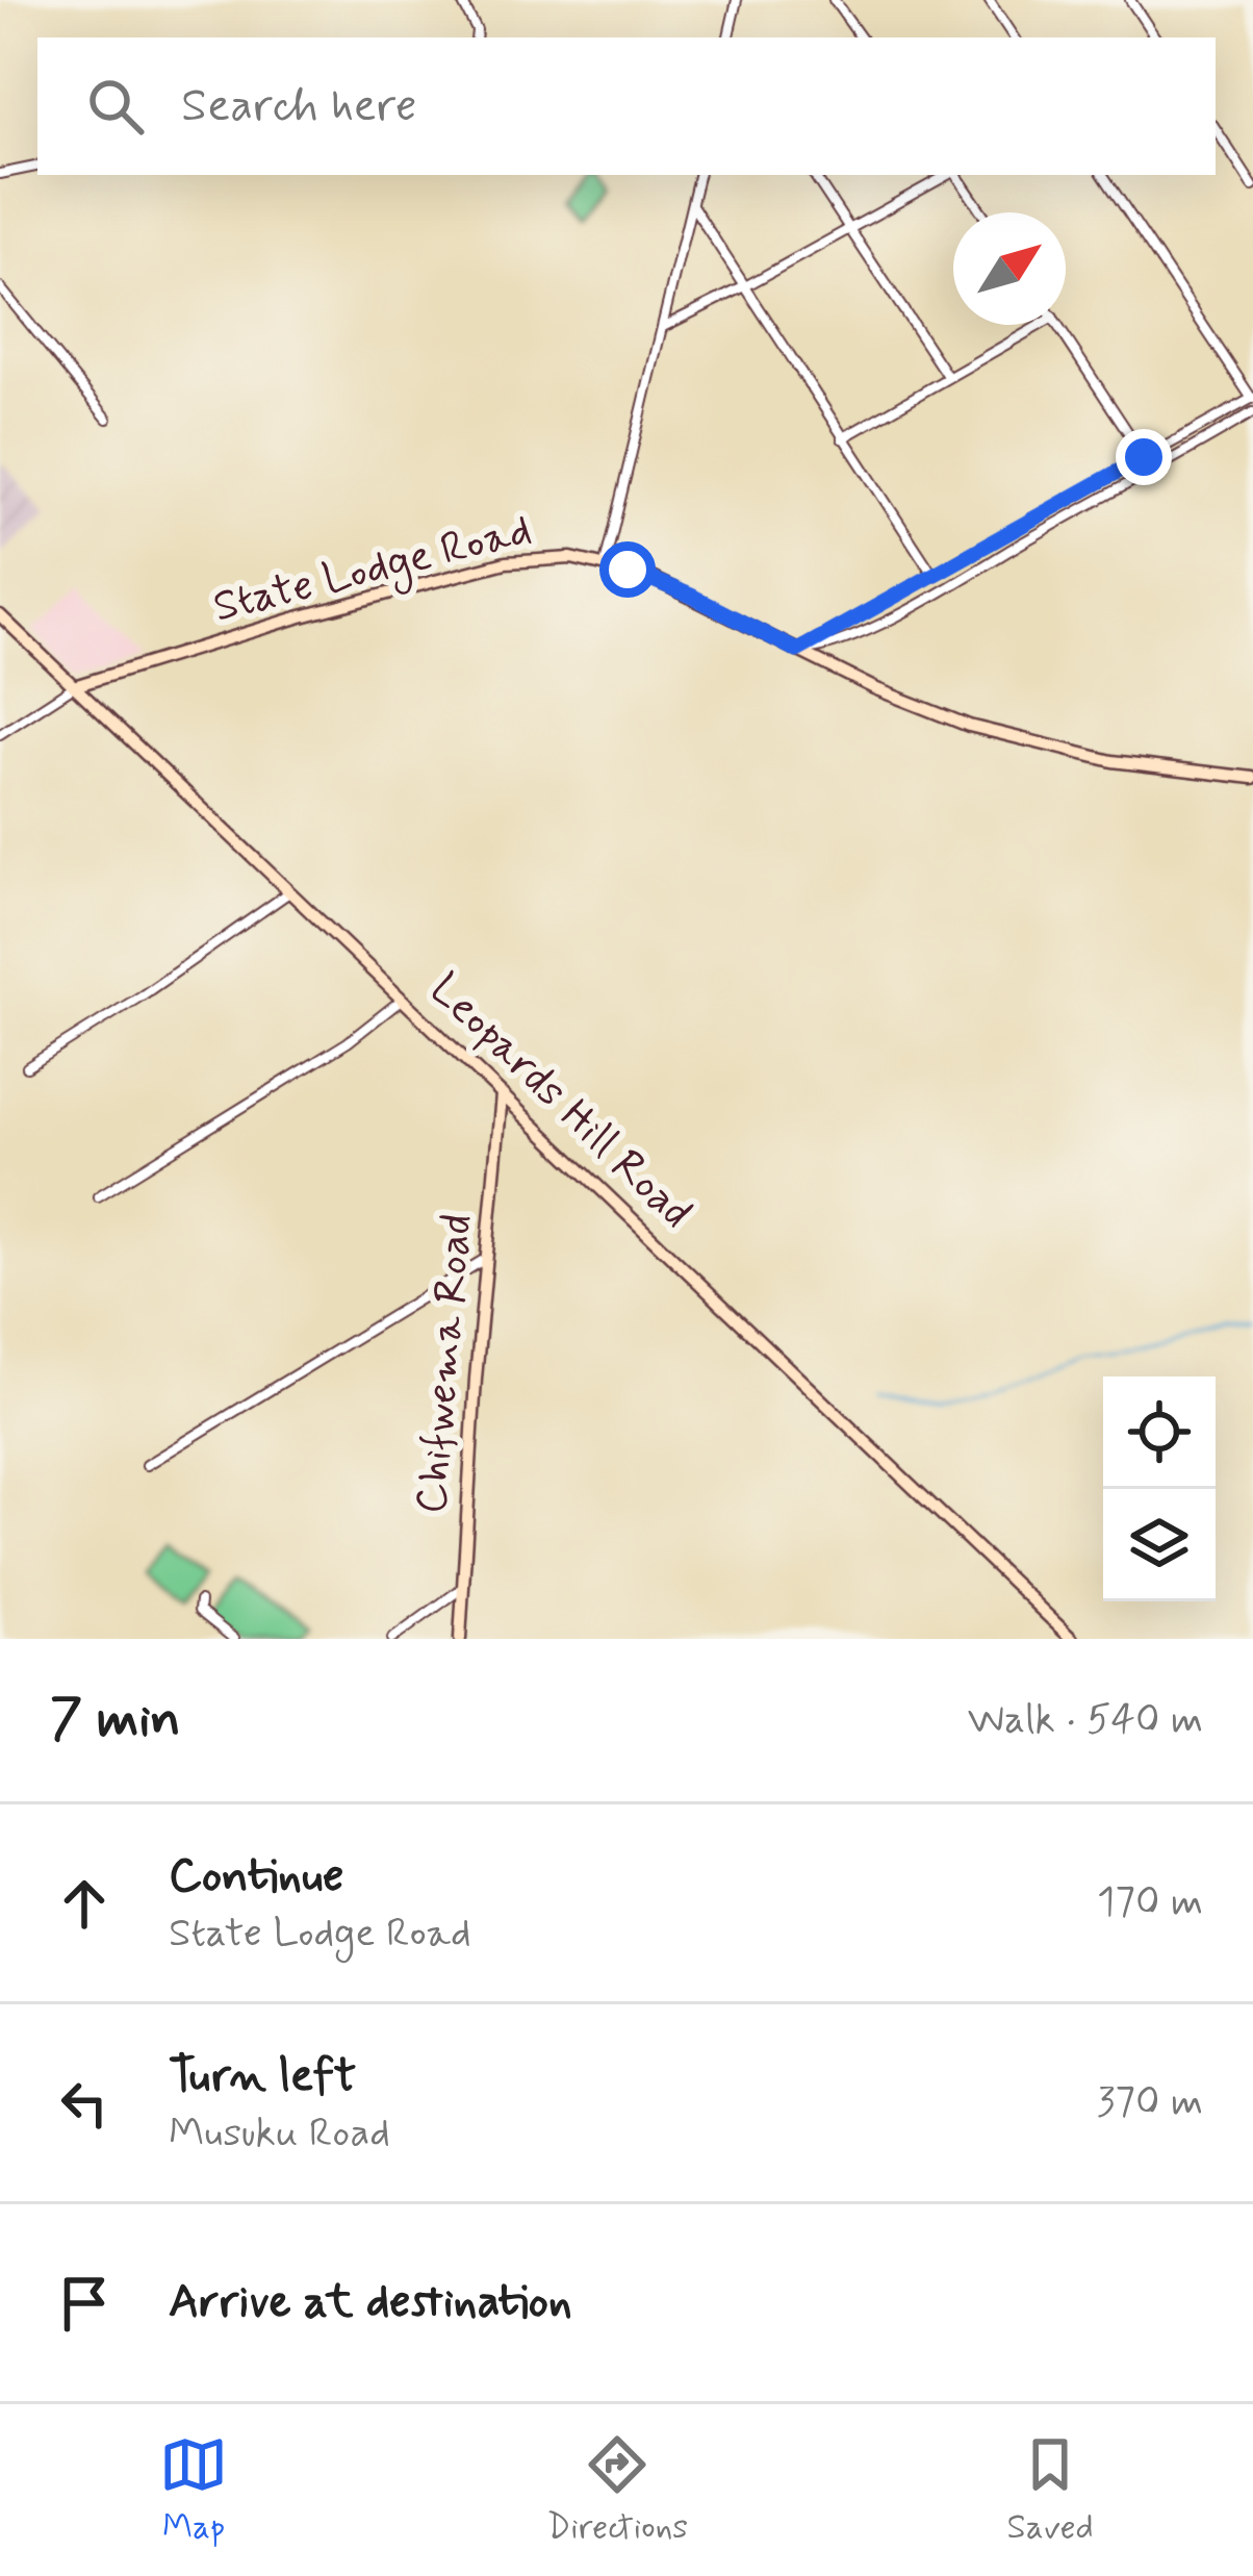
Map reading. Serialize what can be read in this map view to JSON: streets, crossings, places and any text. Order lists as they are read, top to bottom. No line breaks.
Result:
{"streets":{"street":["State Lodge Road","Leopards Hill Road","Chifwema Road"]},"crossings":[["State Lodge Road","Leopards Hill Road"],["Leopards Hill Road","Chifwema Road"]],"north":"top right","page":{"search":"Search here","heading":["7 min","Walk · 540 m"],"list":[["Continue","State Lodge Road","170 m"],["Turn left","Musuku Road","370 m"],"Arrive at destination"],"nav":["Map","Directions","Saved"]}}
